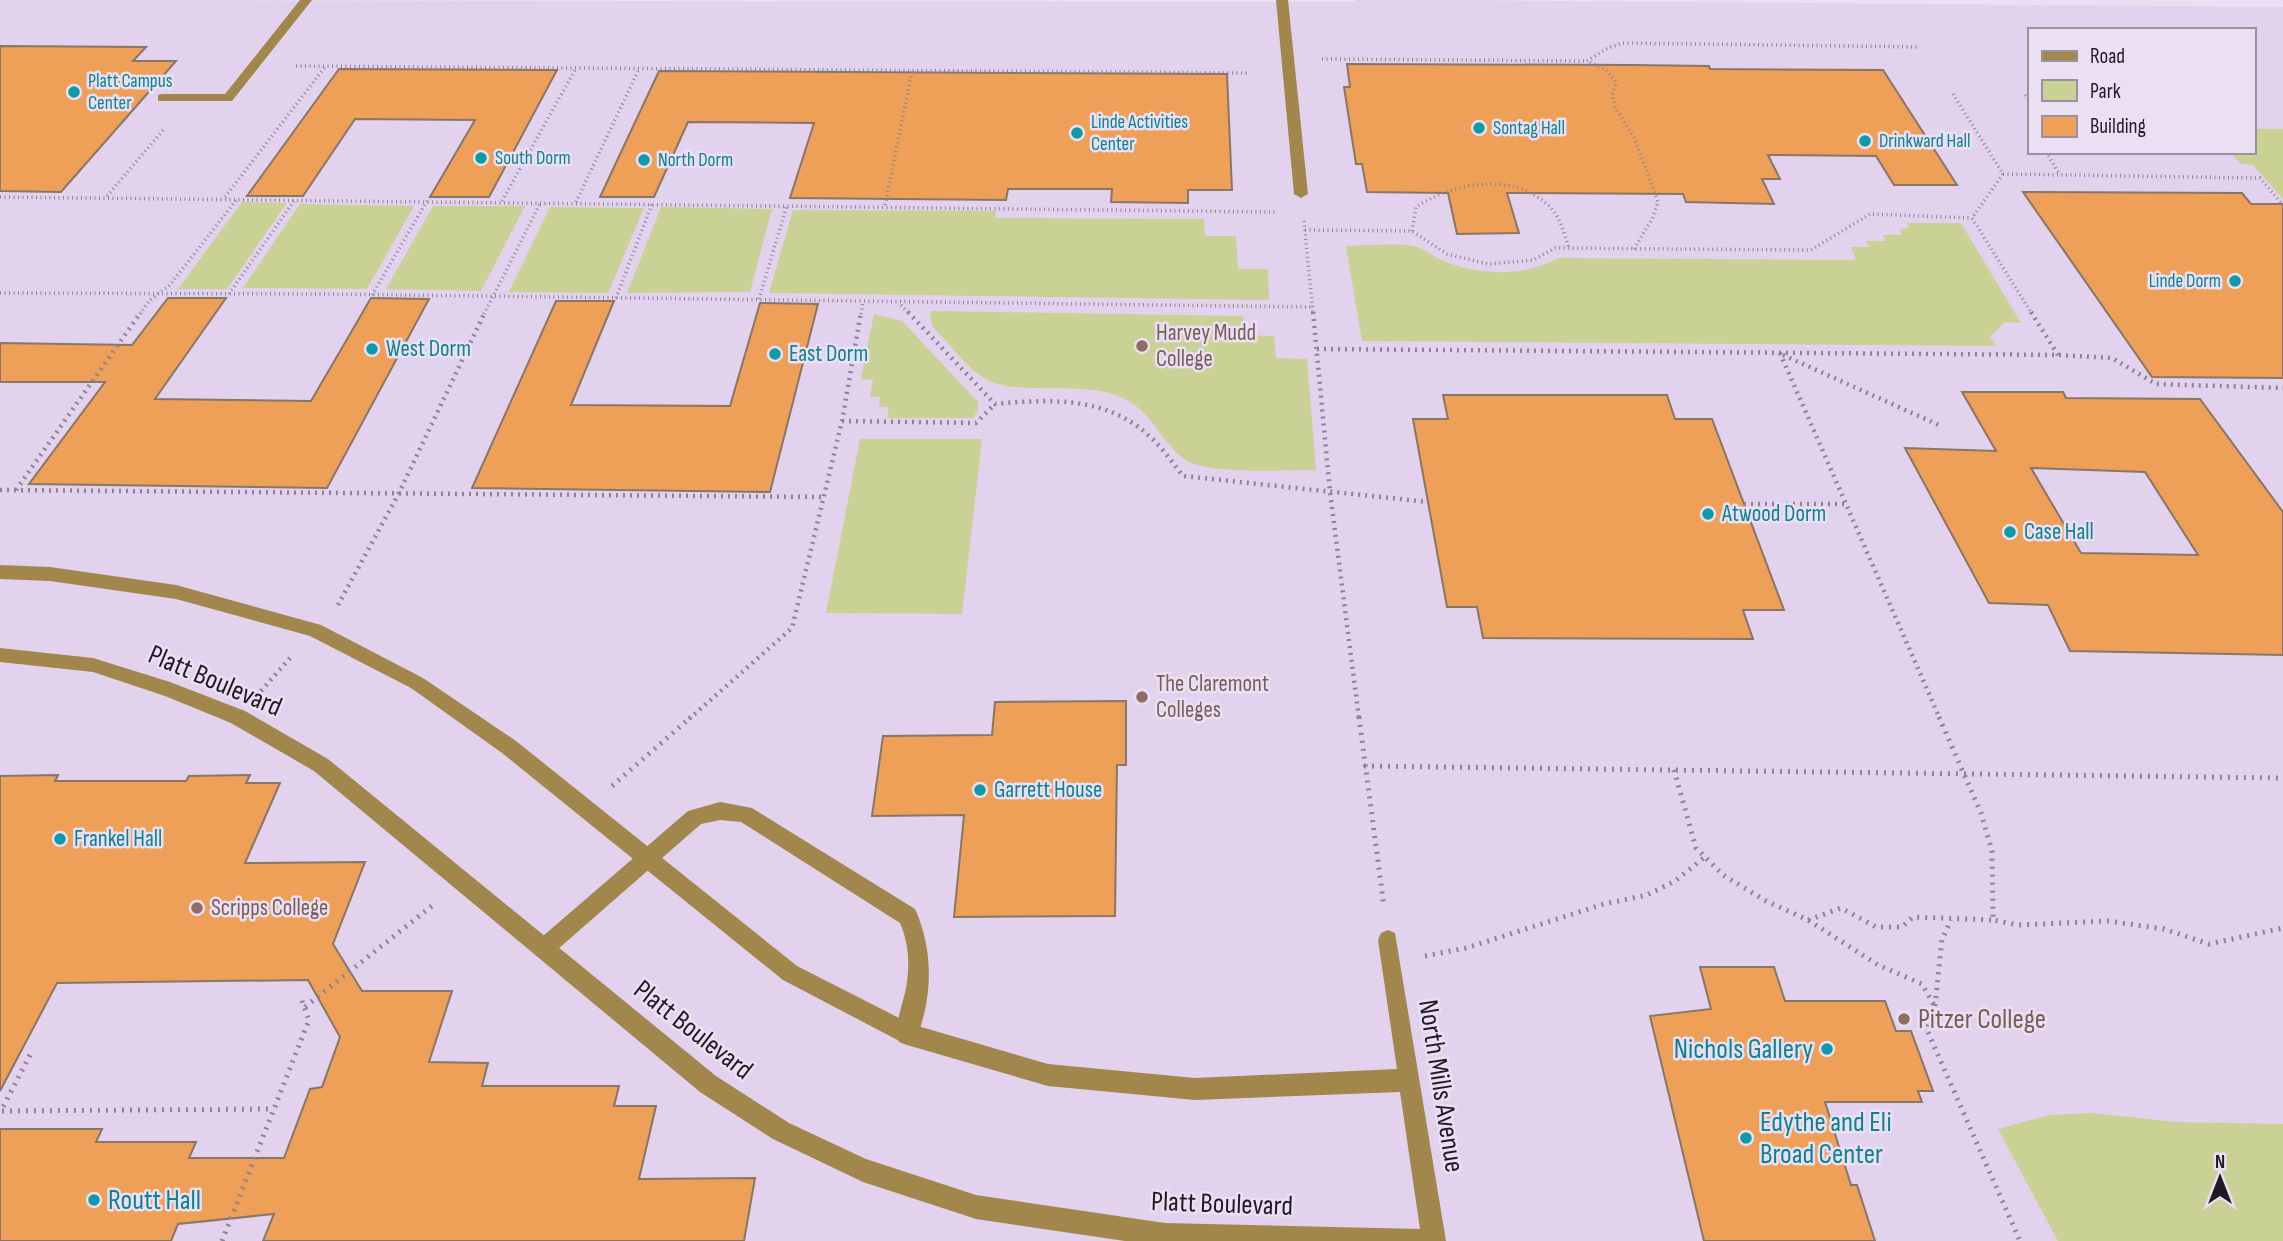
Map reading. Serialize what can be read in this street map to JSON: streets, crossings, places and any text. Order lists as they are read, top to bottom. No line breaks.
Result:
{"streets":{"street":["Platt Boulevard","North Mills Avenue"]},"crossings":[["Platt Boulevard","North Mills Avenue"]],"places":["Platt Campus Center","Sontag Hall","Linde Activities Center","Drinkward Hall","South Dorm","North Dorm","Linde Dorm","Harvey Mudd College","West Dorm","East Dorm","Atwood Dorm","Case Hall","The Claremont Colleges","Garrett House","Frankel Hall","Scripps College","Pitzer College","Nichols Gallery","Edythe and Eli Broad Center","Routt Hall"],"legend":["Road","Park","Building"],"north":"top"}
